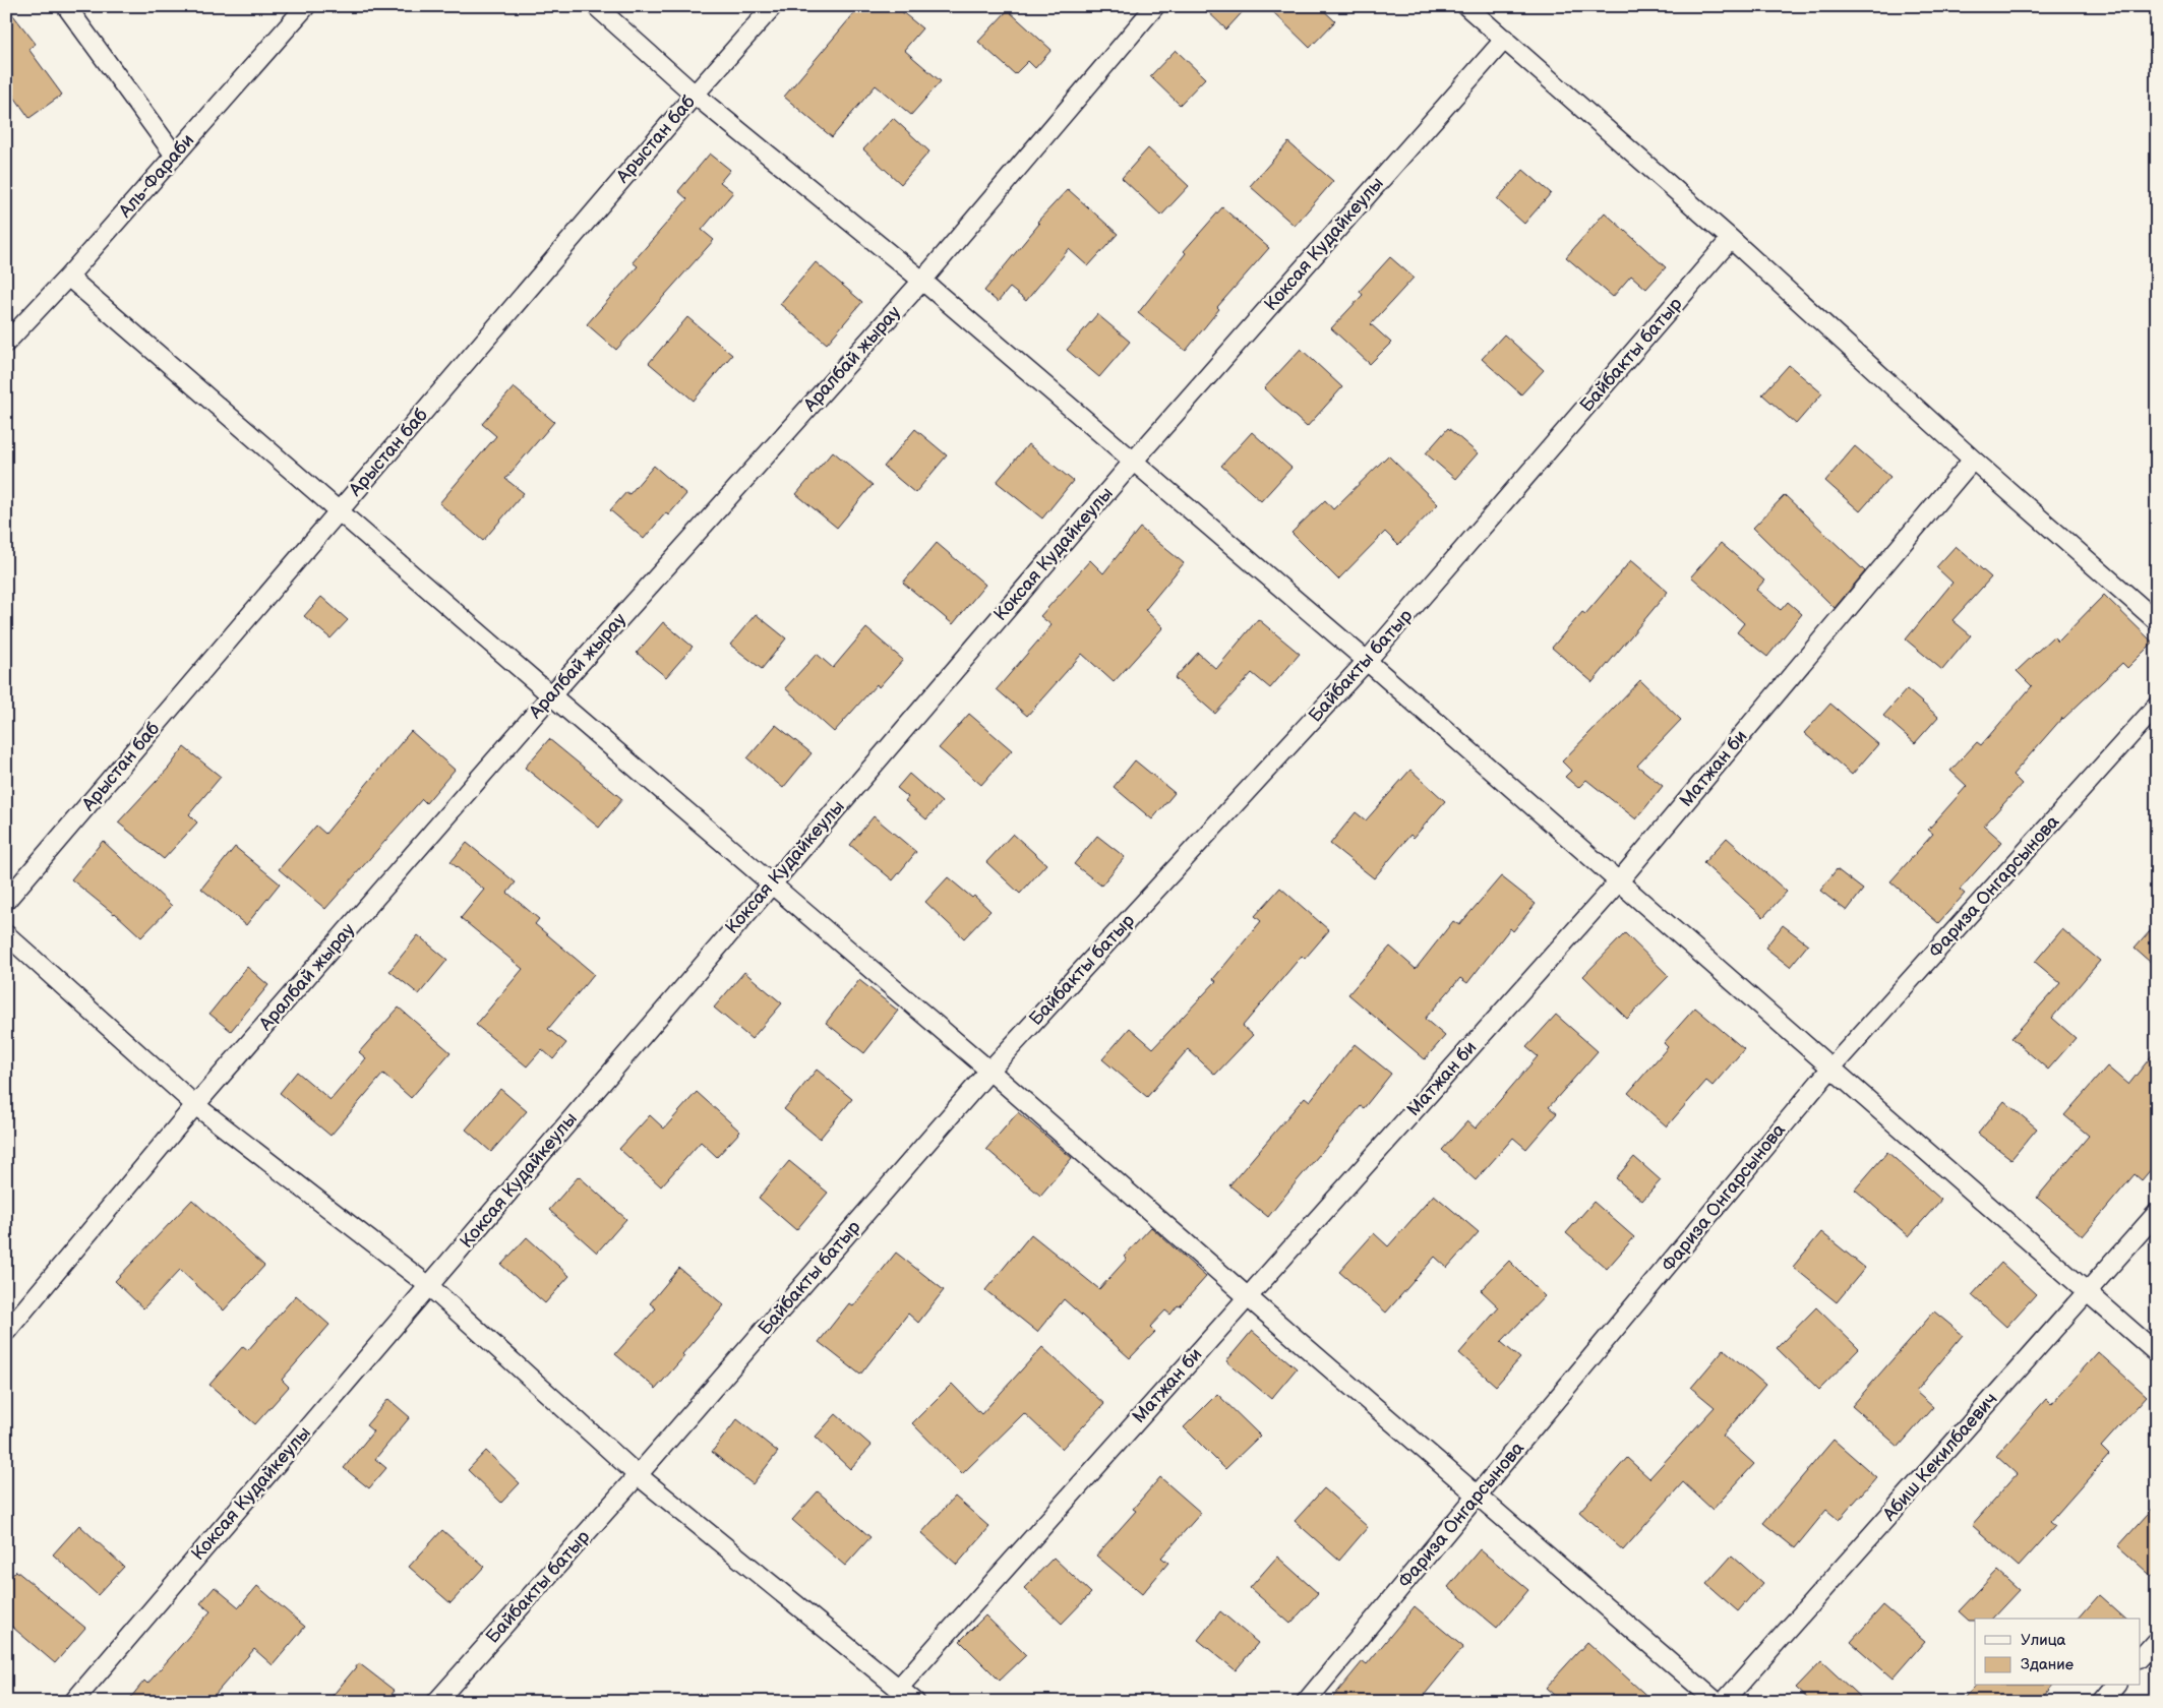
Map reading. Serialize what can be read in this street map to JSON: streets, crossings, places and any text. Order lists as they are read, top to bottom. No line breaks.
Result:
{"streets":{"street":["Арыстан баб","Аль-Фараби","Коксая Кудайкеулы","Байбакты батыр","Аралбай жырау","Матжан би","Фариза Онгарсынова","Абиш Кекилбаевич"]},"legend":["Улица","Здание"]}
